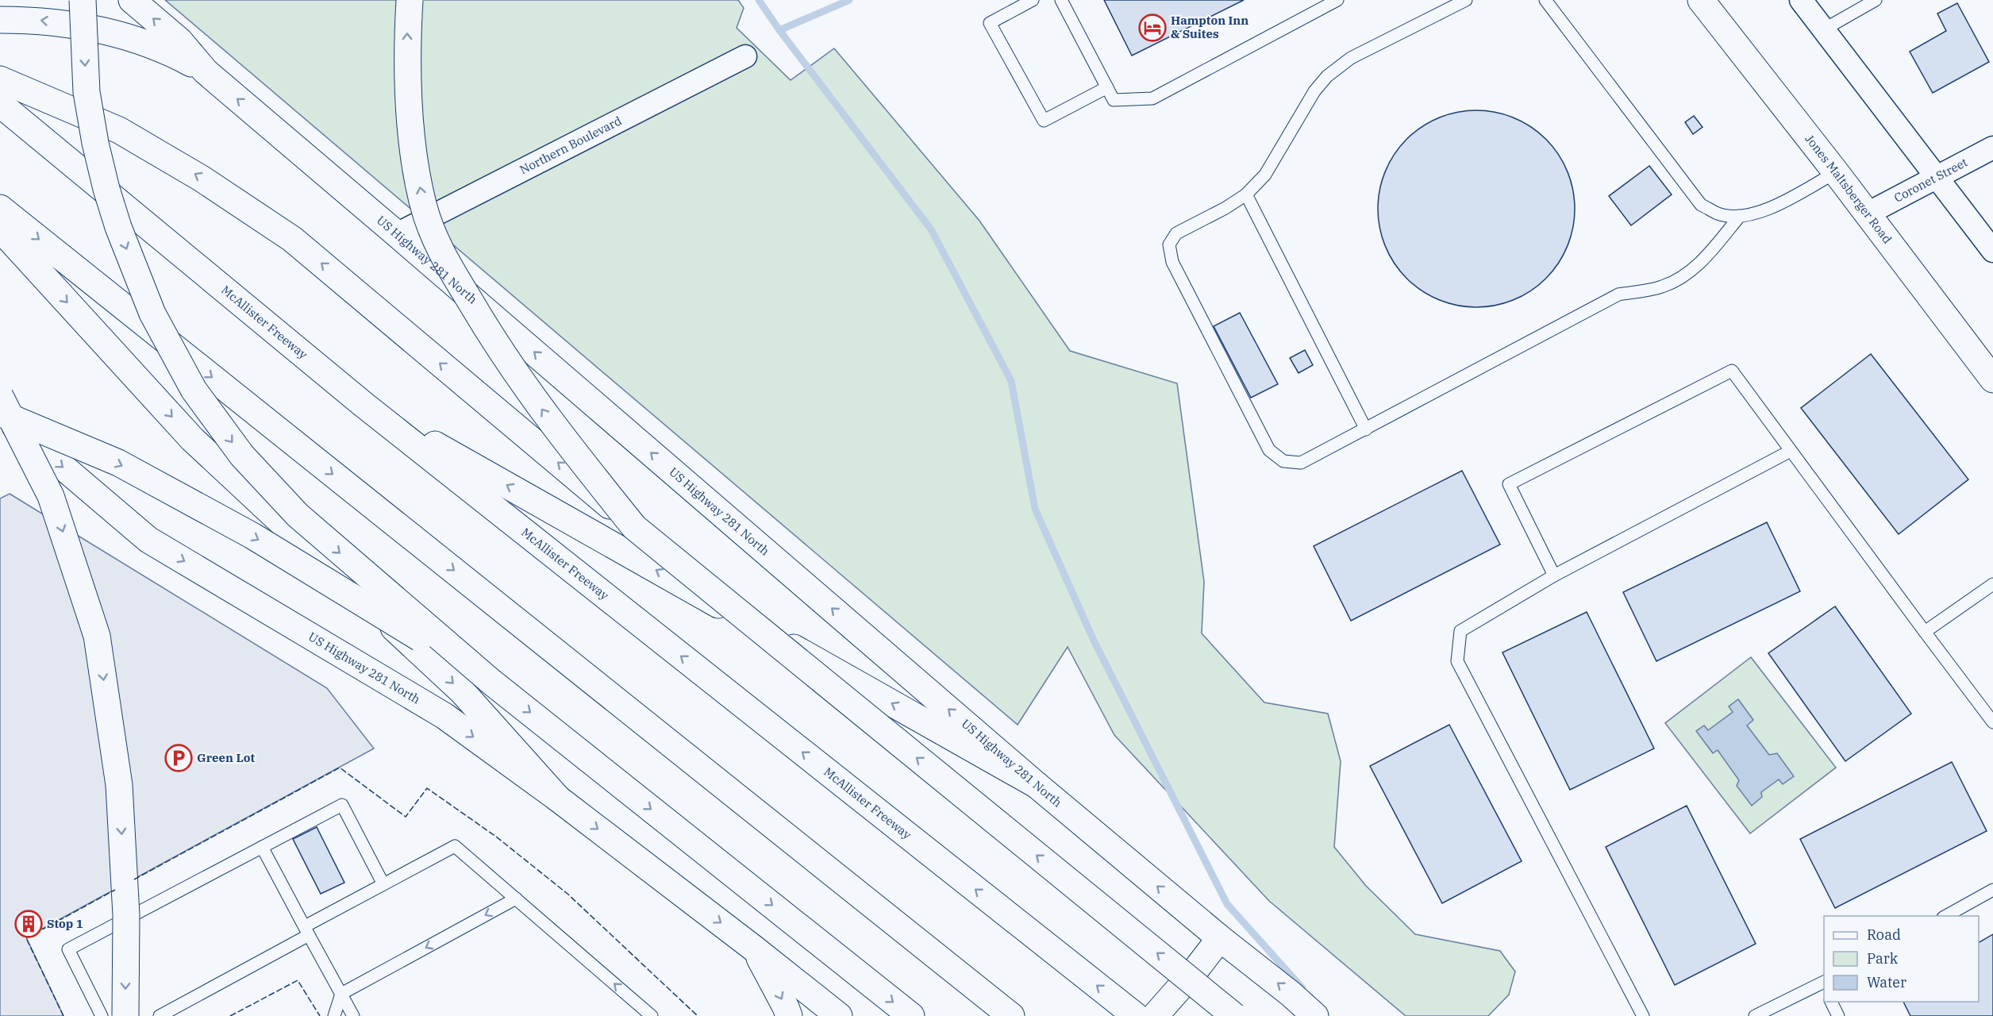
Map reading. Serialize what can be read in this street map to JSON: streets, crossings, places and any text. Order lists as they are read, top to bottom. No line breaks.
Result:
{"streets":{"main road":["Jones Maltsberger Road","US Highway 281 North","McAllister Freeway"],"street":["Northern Boulevard","Coronet Street"]},"crossings":[["Northern Boulevard","US Highway 281 North"],["Coronet Street","Jones Maltsberger Road"]],"places":{"hotel":["Hampton Inn & Suites"],"parking":["Green Lot"],"building":["Stop 1"]},"legend":["Road","Park","Water"]}
